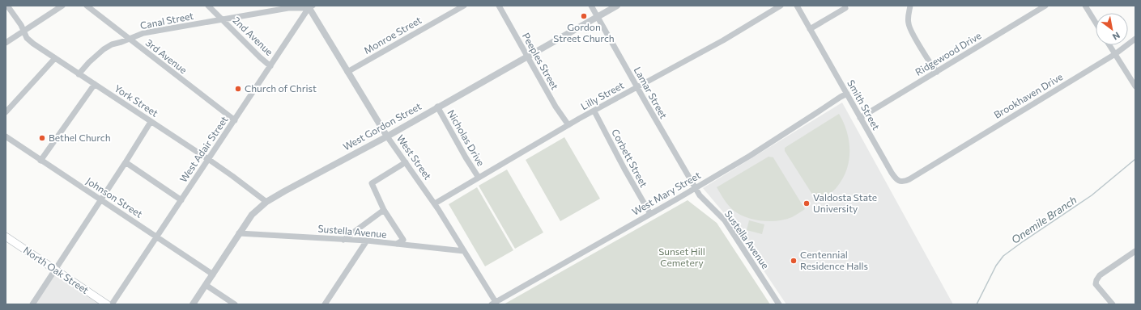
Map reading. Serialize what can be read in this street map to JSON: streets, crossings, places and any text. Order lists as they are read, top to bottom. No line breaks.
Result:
{"streets":{"main road":["North Oak Street"],"street":["Canal Street","Monroe Street","2nd Avenue","Ridgewood Drive","3rd Avenue","Peeples Street","Lamar Street","Lilly Street","Brookhaven Drive","York Street","Smith Street","West Gordon Street","Nicholas Drive","West Adair Street","West Street","Corbett Street","West Mary Street","Johnson Street","Sustella Avenue"]},"crossings":[["Canal Street","2nd Avenue"],["Canal Street","3rd Avenue"],["Canal Street","York Street"],["Canal Street","West Adair Street"],["Canal Street","West Street"],["Monroe Street","West Street"],["2nd Avenue","West Adair Street"],["Ridgewood Drive","Smith Street"],["3rd Avenue","West Adair Street"],["Peeples Street","Lilly Street"],["Peeples Street","West Gordon Street"],["Lamar Street","Lilly Street"],["Lamar Street","West Gordon Street"],["Lamar Street","West Mary Street"],["Lamar Street","Sustella Avenue"],["Lilly Street","Nicholas Drive"],["Lilly Street","West Street"],["Lilly Street","Corbett Street"],["Brookhaven Drive","Smith Street"],["York Street","West Gordon Street"],["York Street","West Adair Street"],["Smith Street","West Mary Street"],["West Gordon Street","Nicholas Drive"],["West Gordon Street","West Street"],["West Gordon Street","Johnson Street"],["West Gordon Street","Sustella Avenue"],["West Adair Street","West Street"],["West Adair Street","Johnson Street"],["West Street","West Mary Street"],["West Street","Sustella Avenue"],["Corbett Street","West Mary Street"],["West Mary Street","Sustella Avenue"]],"water":["Onemile Branch"],"parks":["Sunset Hill Cemetery"],"places":["Gordon Street Church","Church of Christ","Bethel Church","Valdosta State University","Centennial Residence Halls"],"north":"bottom right"}
